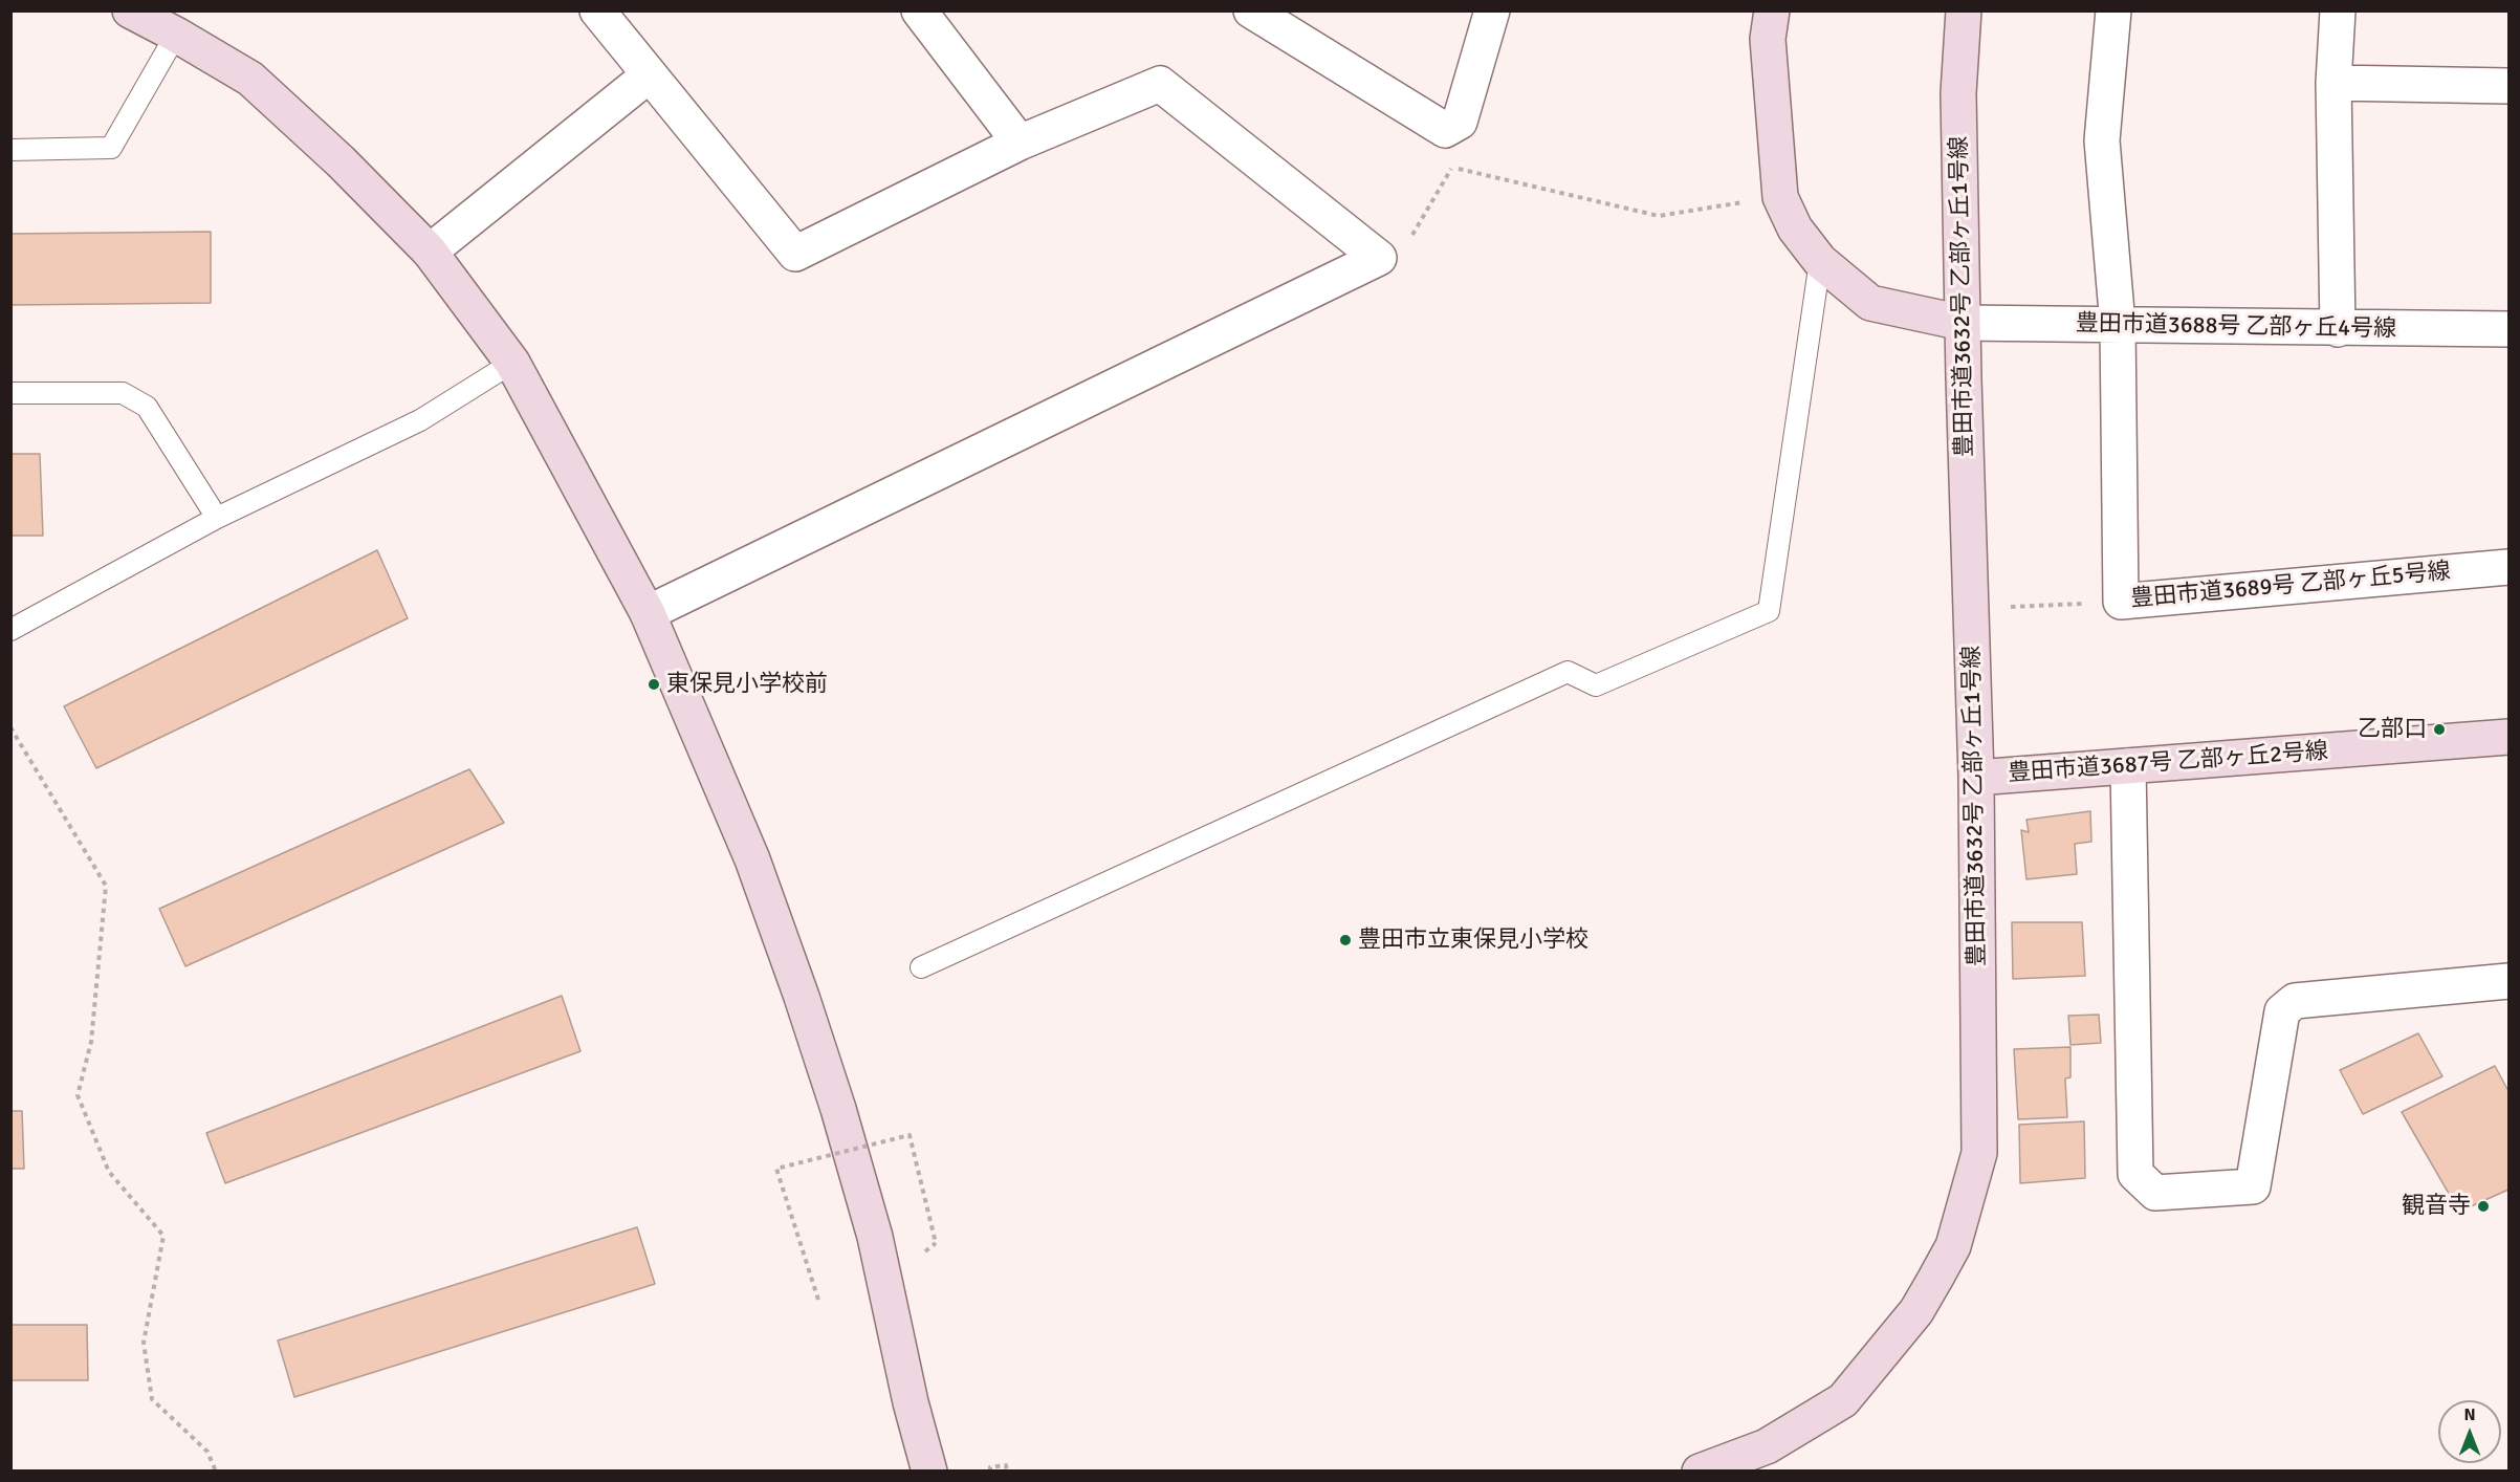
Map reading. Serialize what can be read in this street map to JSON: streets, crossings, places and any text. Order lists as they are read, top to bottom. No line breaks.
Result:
{"streets":{"street":["豊田市道3632号 乙部ヶ丘1号線","豊田市道3688号 乙部ヶ丘4号線","豊田市道3689号 乙部ヶ丘5号線","豊田市道3687号 乙部ヶ丘2号線"]},"crossings":[["豊田市道3632号 乙部ヶ丘1号線","豊田市道3688号 乙部ヶ丘4号線"],["豊田市道3632号 乙部ヶ丘1号線","豊田市道3687号 乙部ヶ丘2号線"],["豊田市道3688号 乙部ヶ丘4号線","豊田市道3689号 乙部ヶ丘5号線"]],"places":["東保見小学校前","乙部口","豊田市立東保見小学校","観音寺"],"north":"top"}
